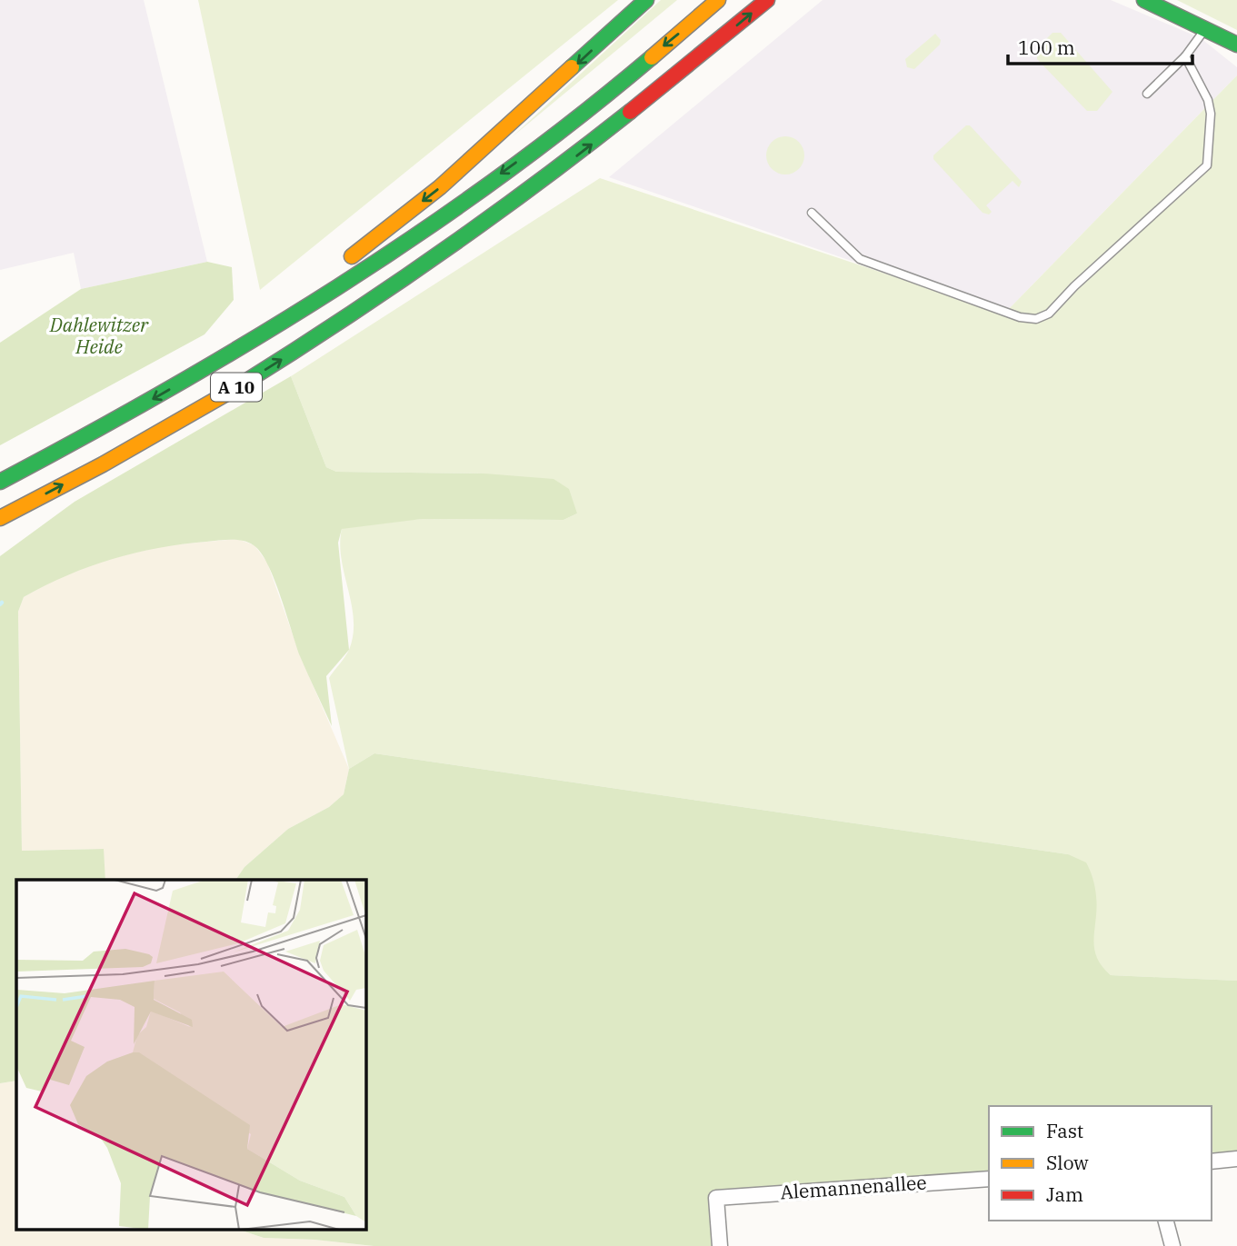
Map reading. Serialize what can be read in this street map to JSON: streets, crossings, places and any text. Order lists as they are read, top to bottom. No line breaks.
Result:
{"streets":{"highway":["A 10"],"street":["Alemannenallee"]},"parks":["Dahlewitzer Heide"],"legend":["Fast","Slow","Jam"],"scale_bar":"100 m"}
